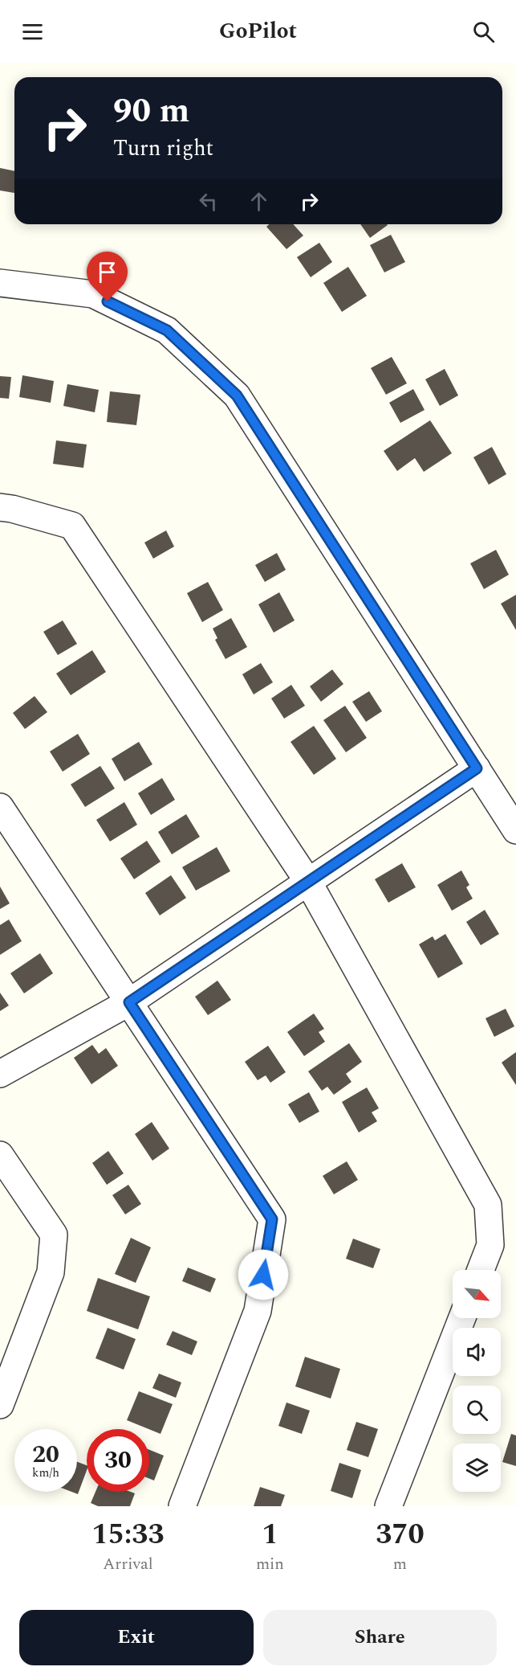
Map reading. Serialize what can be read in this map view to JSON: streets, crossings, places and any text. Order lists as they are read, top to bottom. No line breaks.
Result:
{"north":"bottom right","page":{"header":"GoPilot","turn":["90 m","Turn right"],"speed":"20 km/h","limit":"30","eta":["15:33","Arrival","1","min","370","m"],"buttons":["Exit","Share"]}}
